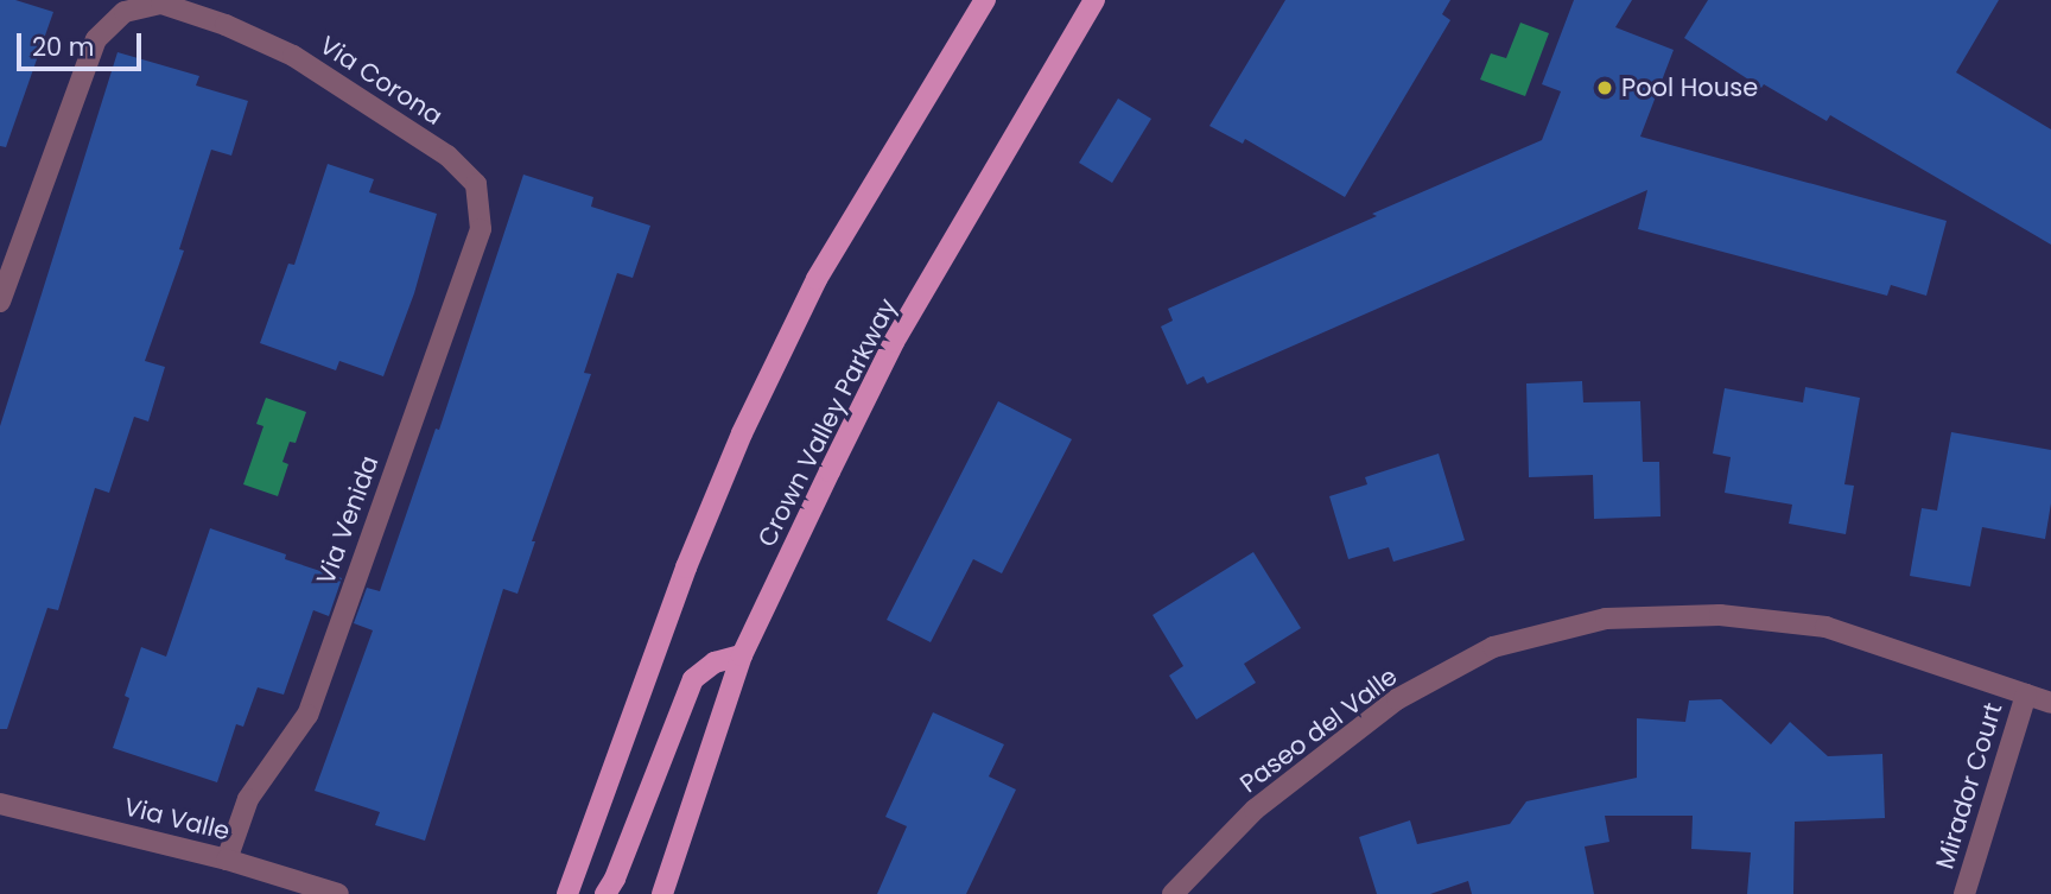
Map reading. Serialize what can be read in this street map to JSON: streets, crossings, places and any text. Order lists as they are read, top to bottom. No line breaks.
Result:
{"streets":{"main road":["Crown Valley Parkway"],"street":["Via Corona","Via Venida","Paseo del Valle","Mirador Court","Via Valle"]},"crossings":[["Via Corona","Via Venida"],["Via Venida","Via Valle"],["Paseo del Valle","Mirador Court"]],"places":["Pool House"],"scale_bar":"20 m"}
